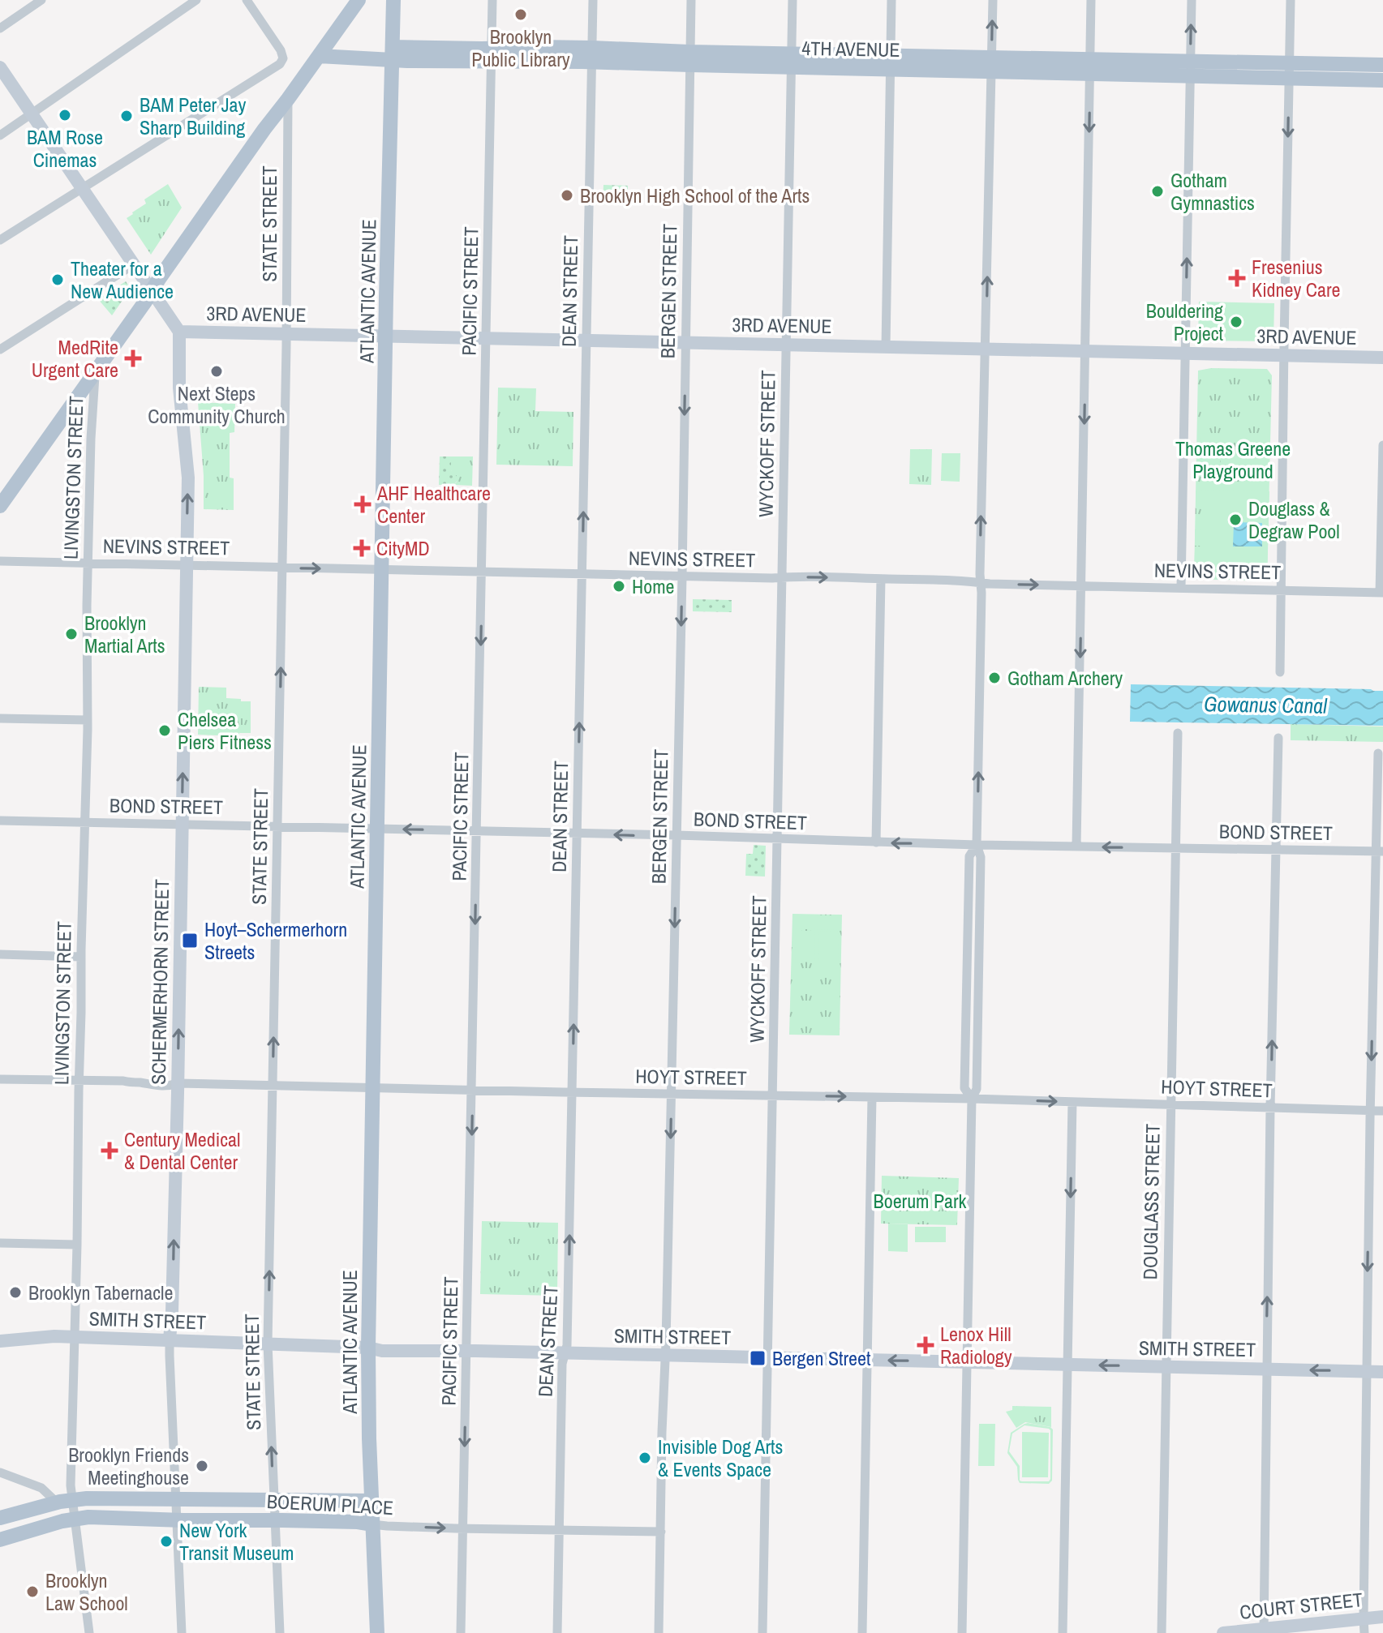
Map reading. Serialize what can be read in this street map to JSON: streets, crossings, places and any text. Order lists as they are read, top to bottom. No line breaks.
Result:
{"streets":{"main road":["4TH AVENUE","ATLANTIC AVENUE","3RD AVENUE","SCHERMERHORN STREET","SMITH STREET","BOERUM PLACE","COURT STREET"],"street":["STATE STREET","PACIFIC STREET","DEAN STREET","BERGEN STREET","WYCKOFF STREET","LIVINGSTON STREET","NEVINS STREET","BOND STREET","HOYT STREET","DOUGLASS STREET"]},"crossings":[["4TH AVENUE","ATLANTIC AVENUE"],["4TH AVENUE","PACIFIC STREET"],["4TH AVENUE","DEAN STREET"],["4TH AVENUE","BERGEN STREET"],["4TH AVENUE","WYCKOFF STREET"],["STATE STREET","3RD AVENUE"],["STATE STREET","NEVINS STREET"],["STATE STREET","BOND STREET"],["STATE STREET","HOYT STREET"],["STATE STREET","SMITH STREET"],["STATE STREET","BOERUM PLACE"],["ATLANTIC AVENUE","3RD AVENUE"],["ATLANTIC AVENUE","NEVINS STREET"],["ATLANTIC AVENUE","BOND STREET"],["ATLANTIC AVENUE","HOYT STREET"],["ATLANTIC AVENUE","SMITH STREET"],["ATLANTIC AVENUE","BOERUM PLACE"],["PACIFIC STREET","3RD AVENUE"],["PACIFIC STREET","NEVINS STREET"],["PACIFIC STREET","BOND STREET"],["PACIFIC STREET","HOYT STREET"],["PACIFIC STREET","SMITH STREET"],["PACIFIC STREET","BOERUM PLACE"],["DEAN STREET","3RD AVENUE"],["DEAN STREET","NEVINS STREET"],["DEAN STREET","BOND STREET"],["DEAN STREET","HOYT STREET"],["DEAN STREET","SMITH STREET"],["DEAN STREET","BOERUM PLACE"],["BERGEN STREET","3RD AVENUE"],["BERGEN STREET","NEVINS STREET"],["BERGEN STREET","BOND STREET"],["BERGEN STREET","HOYT STREET"],["BERGEN STREET","SMITH STREET"],["BERGEN STREET","BOERUM PLACE"],["3RD AVENUE","WYCKOFF STREET"],["3RD AVENUE","SCHERMERHORN STREET"],["WYCKOFF STREET","NEVINS STREET"],["WYCKOFF STREET","BOND STREET"],["WYCKOFF STREET","HOYT STREET"],["WYCKOFF STREET","SMITH STREET"],["LIVINGSTON STREET","NEVINS STREET"],["LIVINGSTON STREET","BOND STREET"],["LIVINGSTON STREET","HOYT STREET"],["LIVINGSTON STREET","SMITH STREET"],["LIVINGSTON STREET","BOERUM PLACE"],["NEVINS STREET","SCHERMERHORN STREET"],["BOND STREET","SCHERMERHORN STREET"],["BOND STREET","DOUGLASS STREET"],["SCHERMERHORN STREET","HOYT STREET"],["SCHERMERHORN STREET","SMITH STREET"],["SCHERMERHORN STREET","BOERUM PLACE"],["HOYT STREET","DOUGLASS STREET"],["DOUGLASS STREET","SMITH STREET"]],"one_way":["STATE STREET","PACIFIC STREET","DEAN STREET","BERGEN STREET","SCHERMERHORN STREET"],"water":["Gowanus Canal"],"parks":["Thomas Greene Playground","Boerum Park"],"places":{"other":["Brooklyn Public Library","BAM Rose Cinemas","BAM Peter Jay Sharp Building","Gotham Gymnastics","Brooklyn High School of the Arts","Theater for a New Audience","Bouldering Project","Next Steps Community Church","Douglass & Degraw Pool","Home","Brooklyn Martial Arts","Gotham Archery","Chelsea Piers Fitness","Brooklyn Tabernacle","Invisible Dog Arts & Events Space","Brooklyn Friends Meetinghouse","New York Transit Museum","Brooklyn Law School"],"health":["Fresenius Kidney Care","MedRite Urgent Care","AHF Healthcare Center","CityMD","Century Medical & Dental Center","Lenox Hill Radiology"],"transit":["Hoyt–Schermerhorn Streets","Bergen Street"]}}
